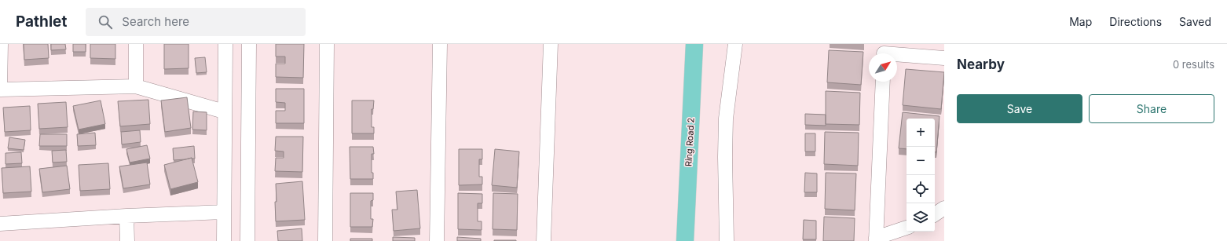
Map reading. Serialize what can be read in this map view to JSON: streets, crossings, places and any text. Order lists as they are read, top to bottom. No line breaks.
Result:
{"streets":{"main road":["Ring Road 2"]},"north":"top right","page":{"header":"Pathlet","search":"Search here","nav":["Map","Directions","Saved"],"heading":["Nearby","0 results"],"buttons":["Save","Share"],"map_buttons":["+","−"]}}
